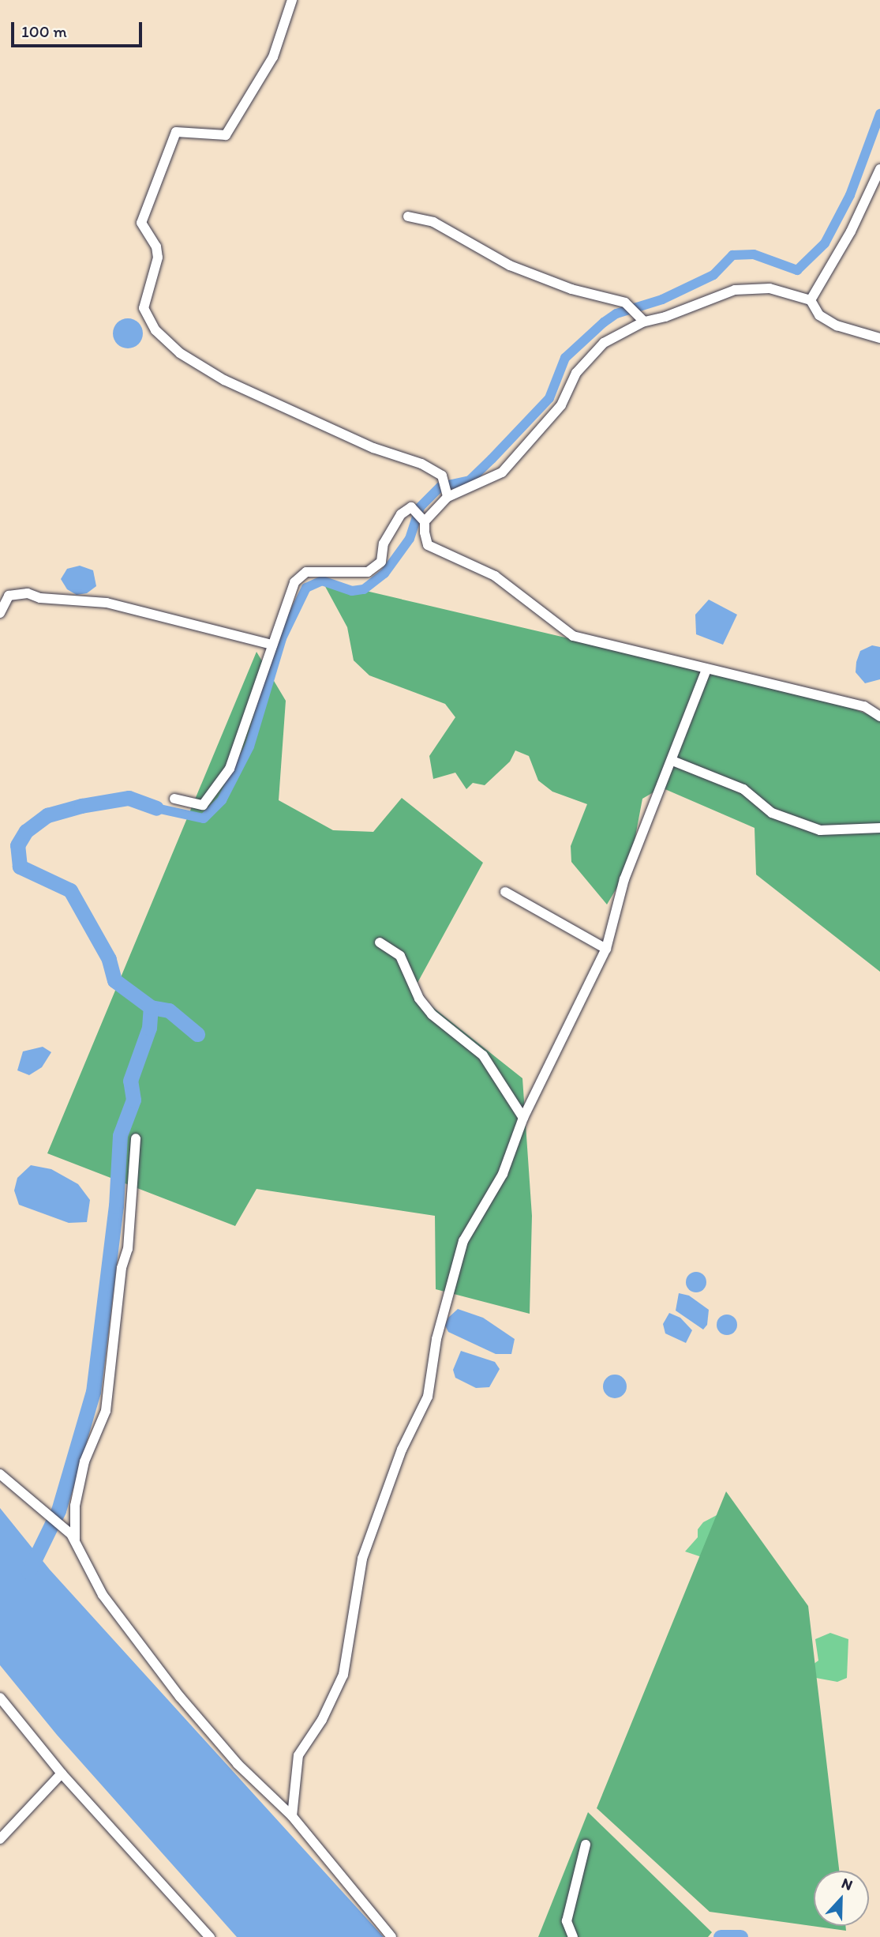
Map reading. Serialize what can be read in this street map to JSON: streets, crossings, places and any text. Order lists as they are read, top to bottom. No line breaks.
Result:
{"scale_bar":"100 m","north":"top"}
